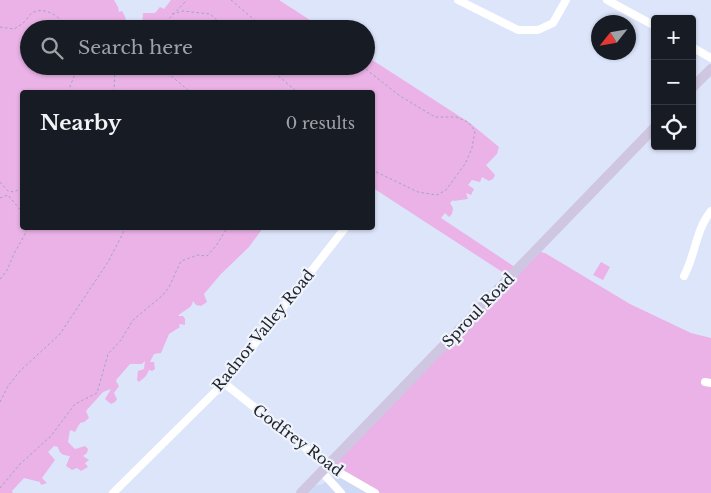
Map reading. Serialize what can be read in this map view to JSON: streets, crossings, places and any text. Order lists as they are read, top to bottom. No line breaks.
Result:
{"streets":{"main road":["Sproul Road"],"street":["Radnor Valley Road","Godfrey Road"]},"crossings":[["Sproul Road","Godfrey Road"],["Radnor Valley Road","Godfrey Road"]],"north":"bottom left","page":{"map_buttons":["+","−"],"search":"Search here","heading":["Nearby","0 results"]}}
